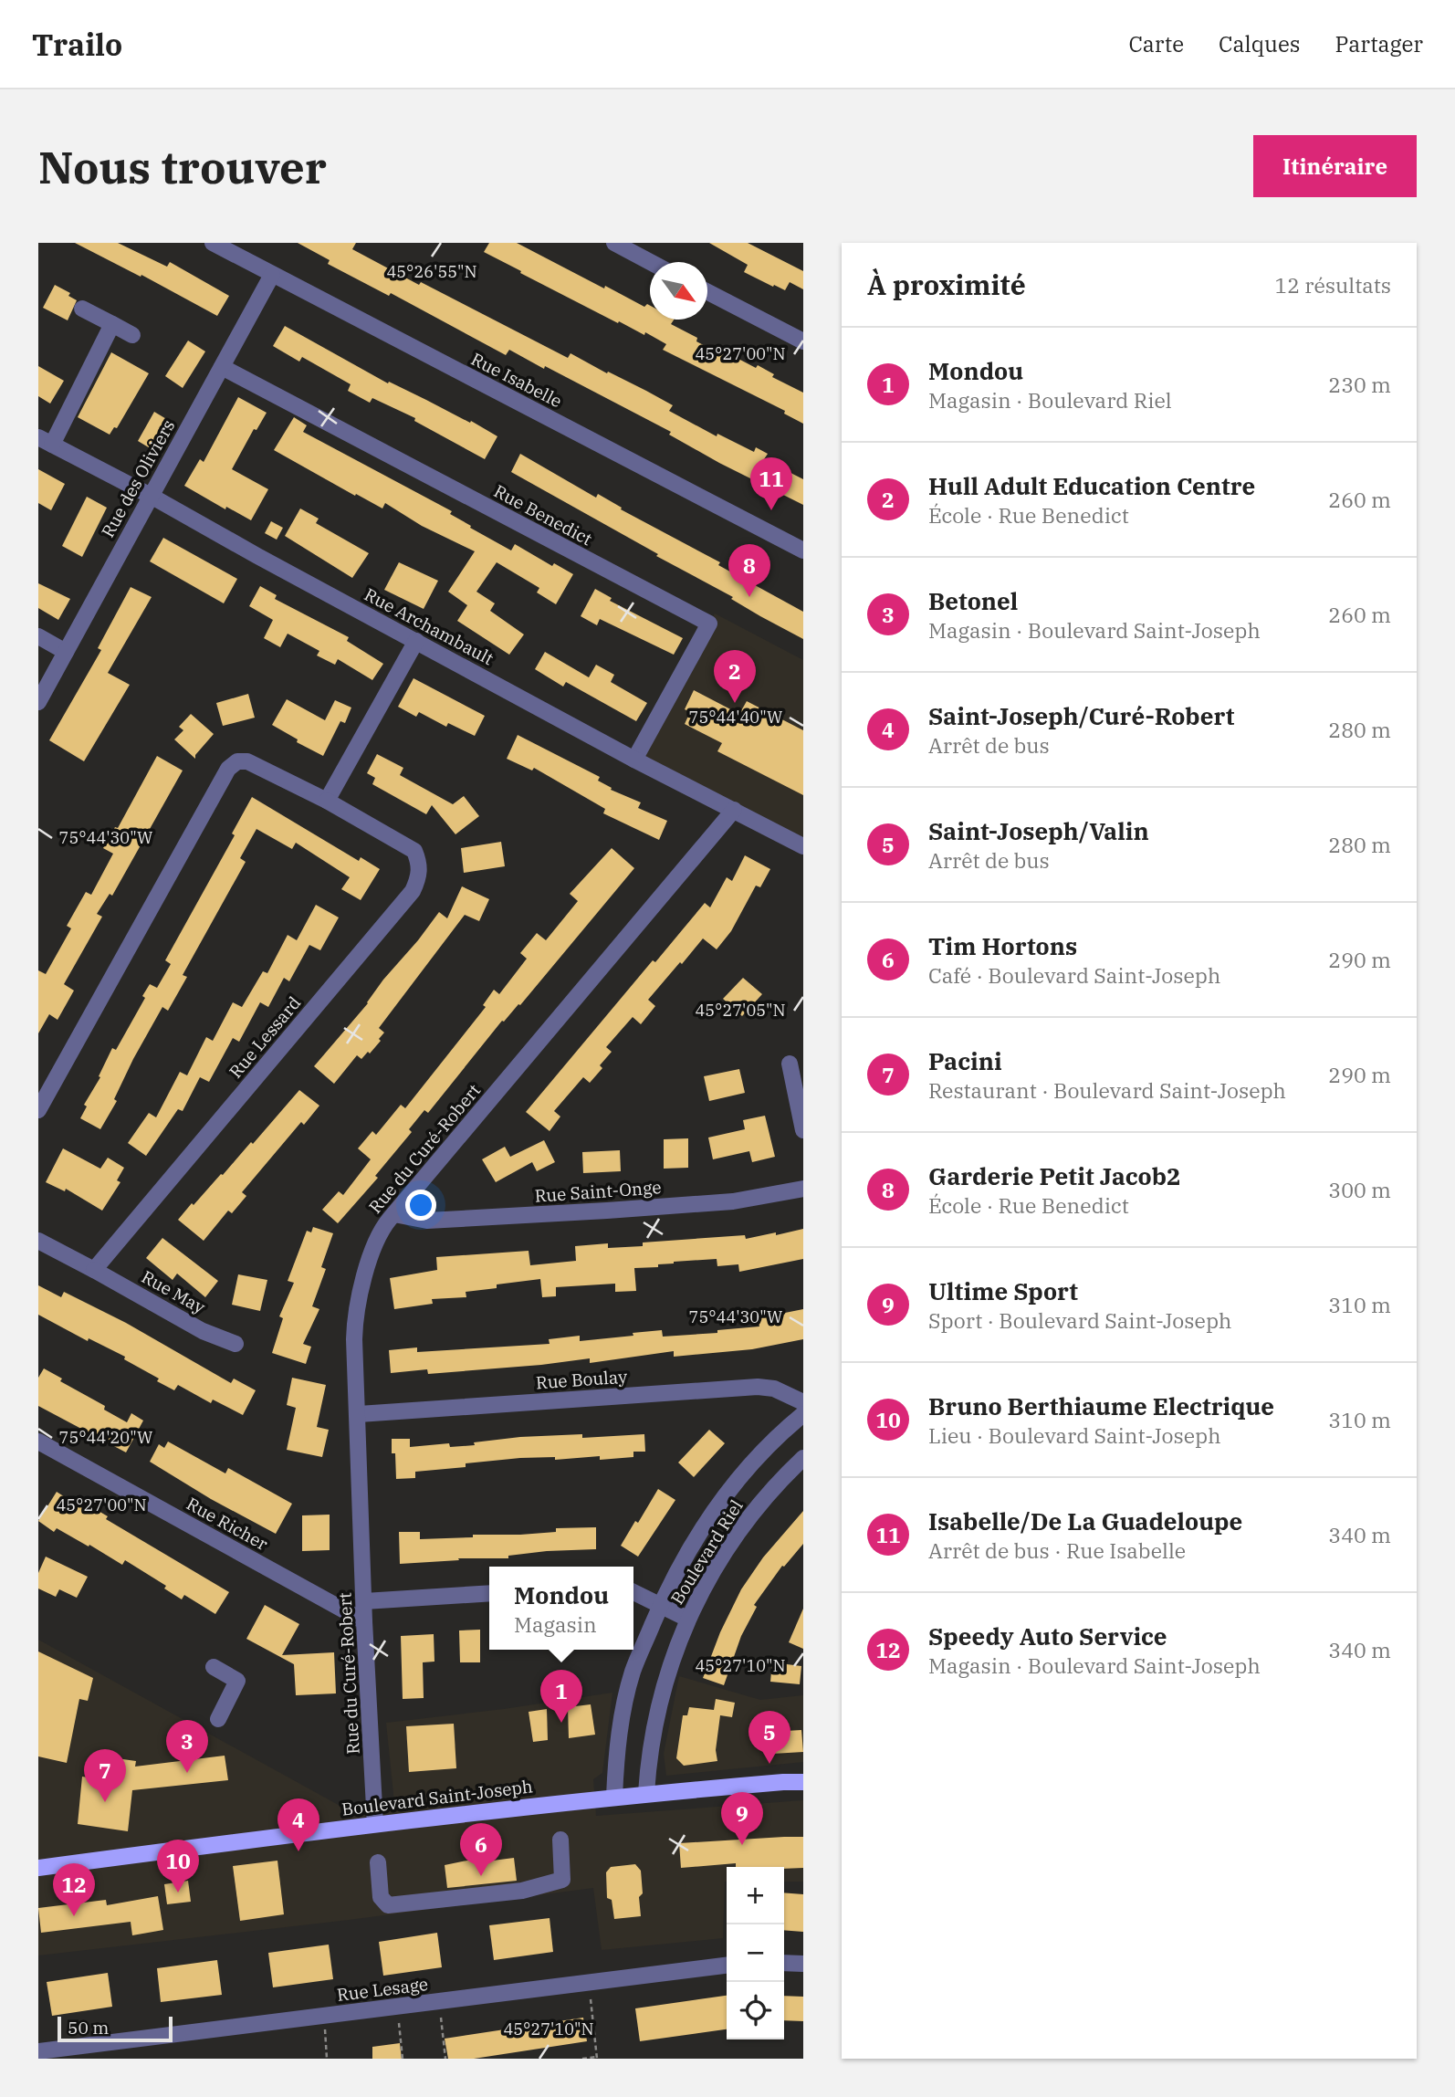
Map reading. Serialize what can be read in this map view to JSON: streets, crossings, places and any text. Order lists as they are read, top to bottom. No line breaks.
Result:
{"streets":{"main road":["Boulevard Saint-Joseph"],"street":["Rue Isabelle","Rue des Oliviers","Rue Benedict","Rue Archambault","Rue Lessard","Rue du Curé-Robert","Rue Saint-Onge","Rue May","Rue Boulay","Rue Richer","Boulevard Riel","Rue Lesage"]},"crossings":[["Rue Isabelle","Rue des Oliviers"],["Rue des Oliviers","Rue Benedict"],["Rue des Oliviers","Rue Archambault"],["Rue Benedict","Rue Archambault"],["Rue Archambault","Rue du Curé-Robert"],["Rue Lessard","Rue May"],["Rue du Curé-Robert","Rue Saint-Onge"],["Rue du Curé-Robert","Rue Boulay"],["Rue du Curé-Robert","Rue Richer"],["Rue du Curé-Robert","Boulevard Saint-Joseph"],["Boulevard Riel","Boulevard Saint-Joseph"]],"scale_bar":"50 m","north":"bottom right","page":{"header":"Trailo","nav":["Carte","Calques","Partager"],"buttons":"Itinéraire","title":"Nous trouver","heading":["À proximité","12 résultats"],"list":[{"mark":"1","name":"Mondou","note":"Magasin · Boulevard Riel","value":"230 m"},{"mark":"2","name":"Hull Adult Education Centre","note":"École · Rue Benedict","value":"260 m"},{"mark":"3","name":"Betonel","note":"Magasin · Boulevard Saint-Joseph","value":"260 m"},{"mark":"4","name":"Saint-Joseph/Curé-Robert","note":"Arrêt de bus","value":"280 m"},{"mark":"5","name":"Saint-Joseph/Valin","note":"Arrêt de bus","value":"280 m"},{"mark":"6","name":"Tim Hortons","note":"Café · Boulevard Saint-Joseph","value":"290 m"},{"mark":"7","name":"Pacini","note":"Restaurant · Boulevard Saint-Joseph","value":"290 m"},{"mark":"8","name":"Garderie Petit Jacob2","note":"École · Rue Benedict","value":"300 m"},{"mark":"9","name":"Ultime Sport","note":"Sport · Boulevard Saint-Joseph","value":"310 m"},{"mark":"10","name":"Bruno Berthiaume Electrique","note":"Lieu · Boulevard Saint-Joseph","value":"310 m"},{"mark":"11","name":"Isabelle/De La Guadeloupe","note":"Arrêt de bus · Rue Isabelle","value":"340 m"},{"mark":"12","name":"Speedy Auto Service","note":"Magasin · Boulevard Saint-Joseph","value":"340 m"}],"pins":["11","8","2","1","5","3","7","9","4","6","10","12"],"popup":["Mondou","Magasin"],"map_buttons":["+","−"],"scale":"50 m"},"coordinates":["45°26'55\"N","45°27'00\"N","75°44'40\"W","75°44'30\"W","45°27'05\"N","75°44'20\"W","45°27'10\"N"]}
